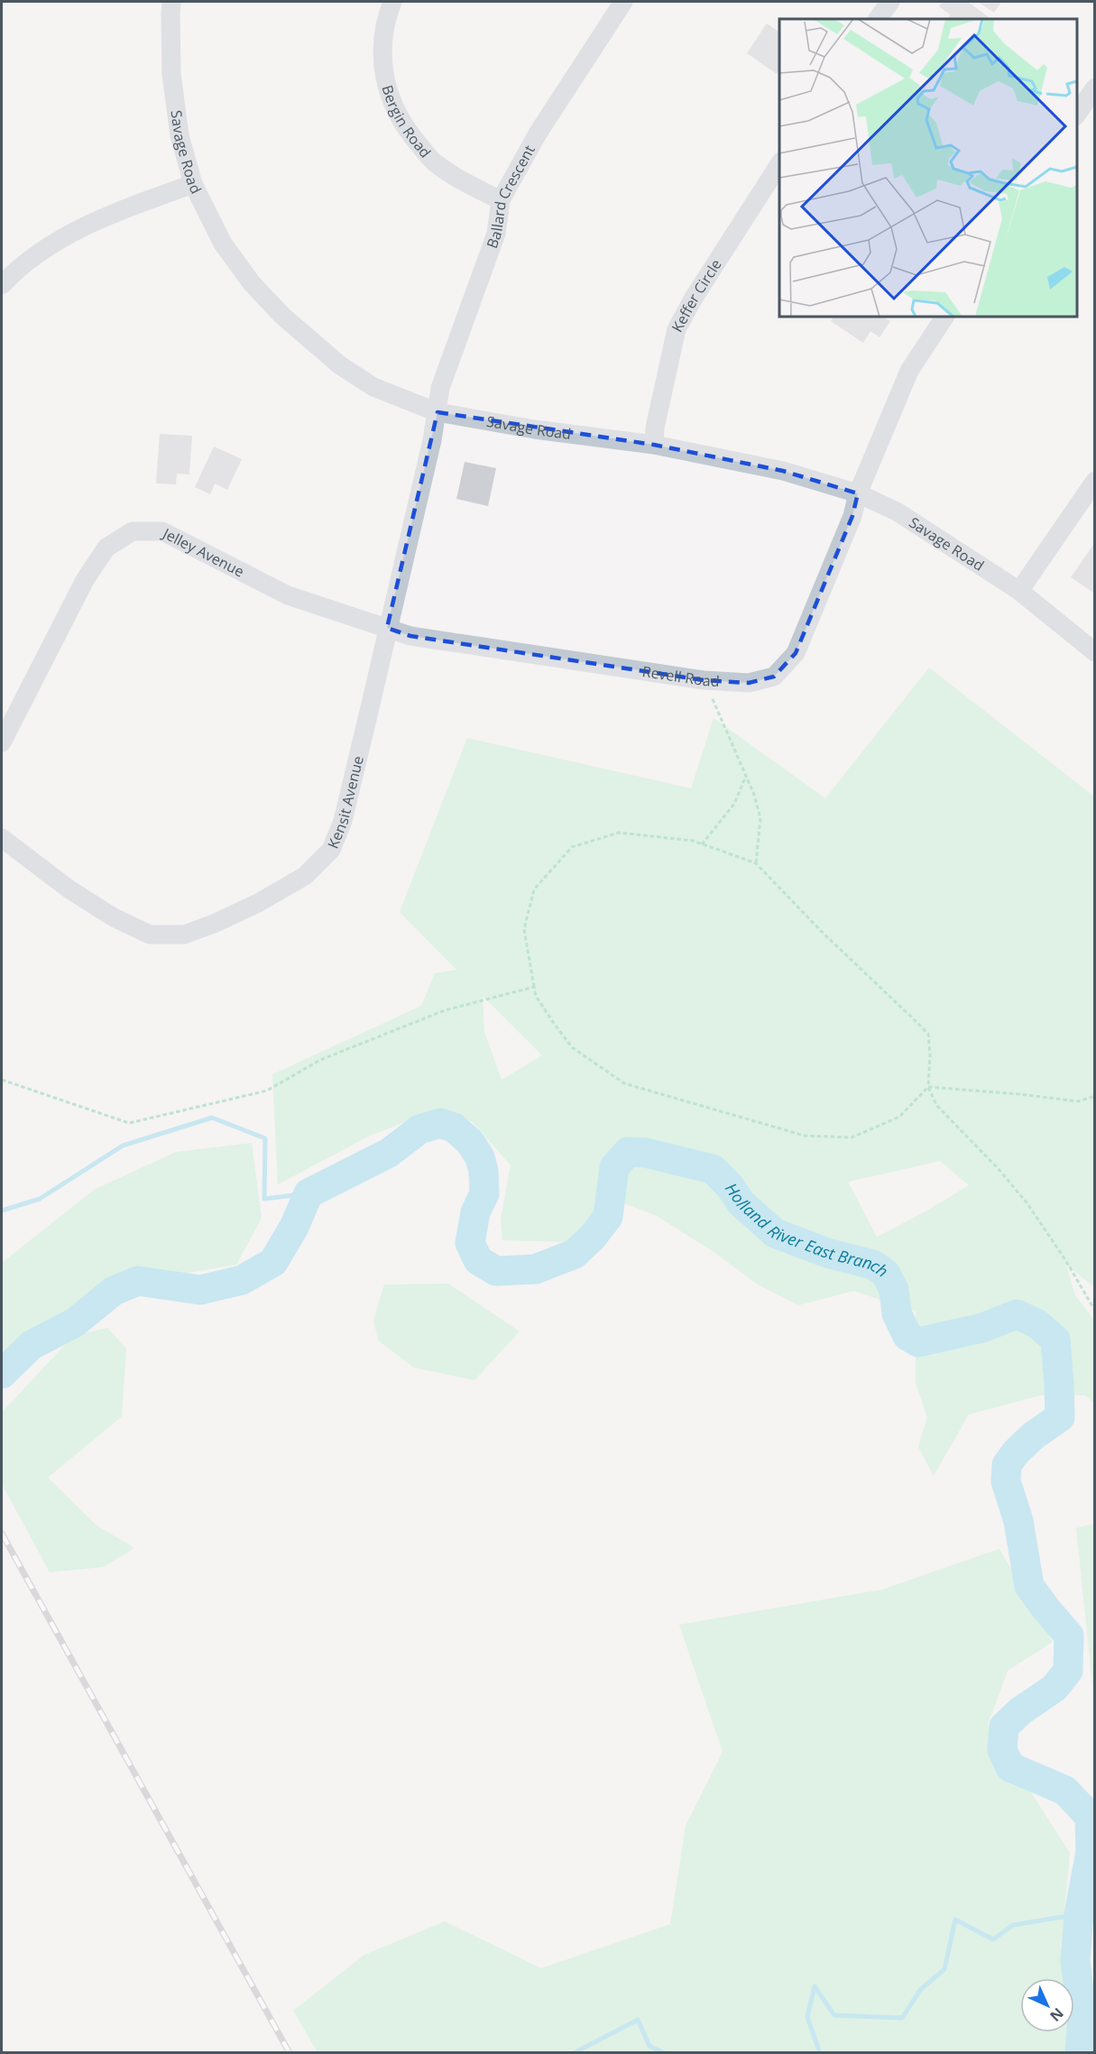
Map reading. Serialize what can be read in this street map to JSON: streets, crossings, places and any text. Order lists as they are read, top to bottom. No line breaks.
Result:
{"streets":{"street":["Bergin Road","Savage Road","Ballard Crescent","Keffer Circle","Jelley Avenue","Revell Road","Kensit Avenue"]},"crossings":[["Bergin Road","Ballard Crescent"],["Savage Road","Ballard Crescent"],["Savage Road","Keffer Circle"],["Savage Road","Revell Road"],["Savage Road","Kensit Avenue"],["Ballard Crescent","Kensit Avenue"],["Jelley Avenue","Revell Road"],["Jelley Avenue","Kensit Avenue"],["Revell Road","Kensit Avenue"]],"water":["Holland River East Branch"],"north":"bottom right"}
